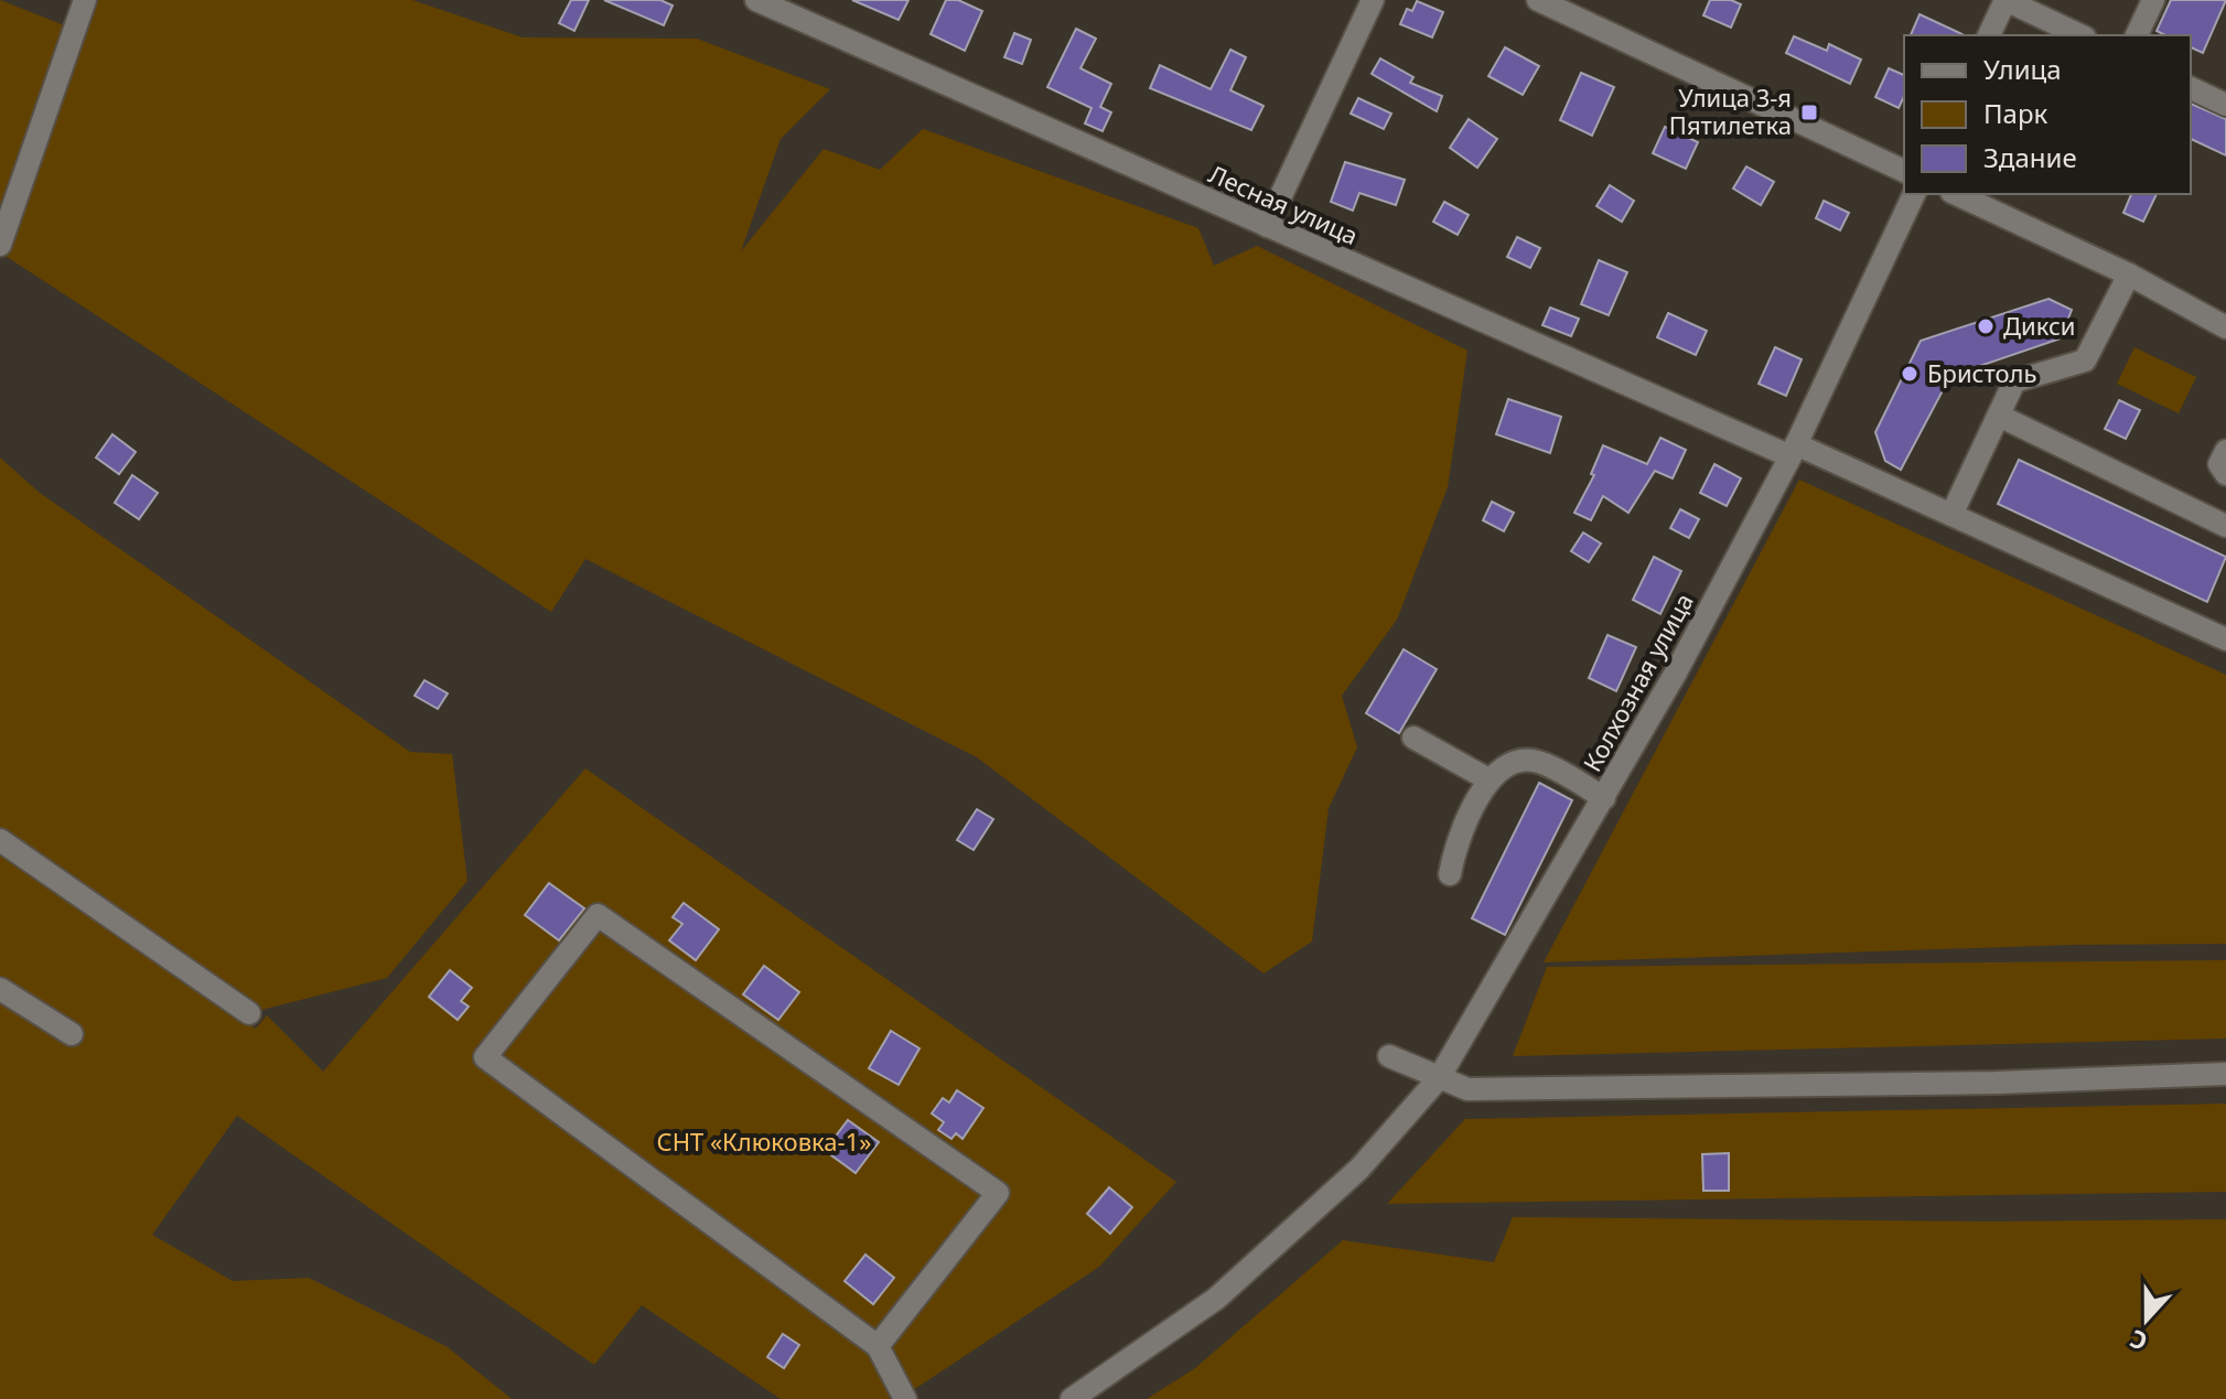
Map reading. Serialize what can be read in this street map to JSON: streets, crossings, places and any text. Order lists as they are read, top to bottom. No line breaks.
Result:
{"streets":{"street":["Лесная улица","Колхозная улица"]},"crossings":[["Лесная улица","Колхозная улица"]],"parks":["СНТ «Клюковка-1»"],"places":{"transit":["Улица 3-я Пятилетка"],"other":["Дикси","Бристоль"]},"legend":["Улица","Парк","Здание"],"north":"bottom"}
